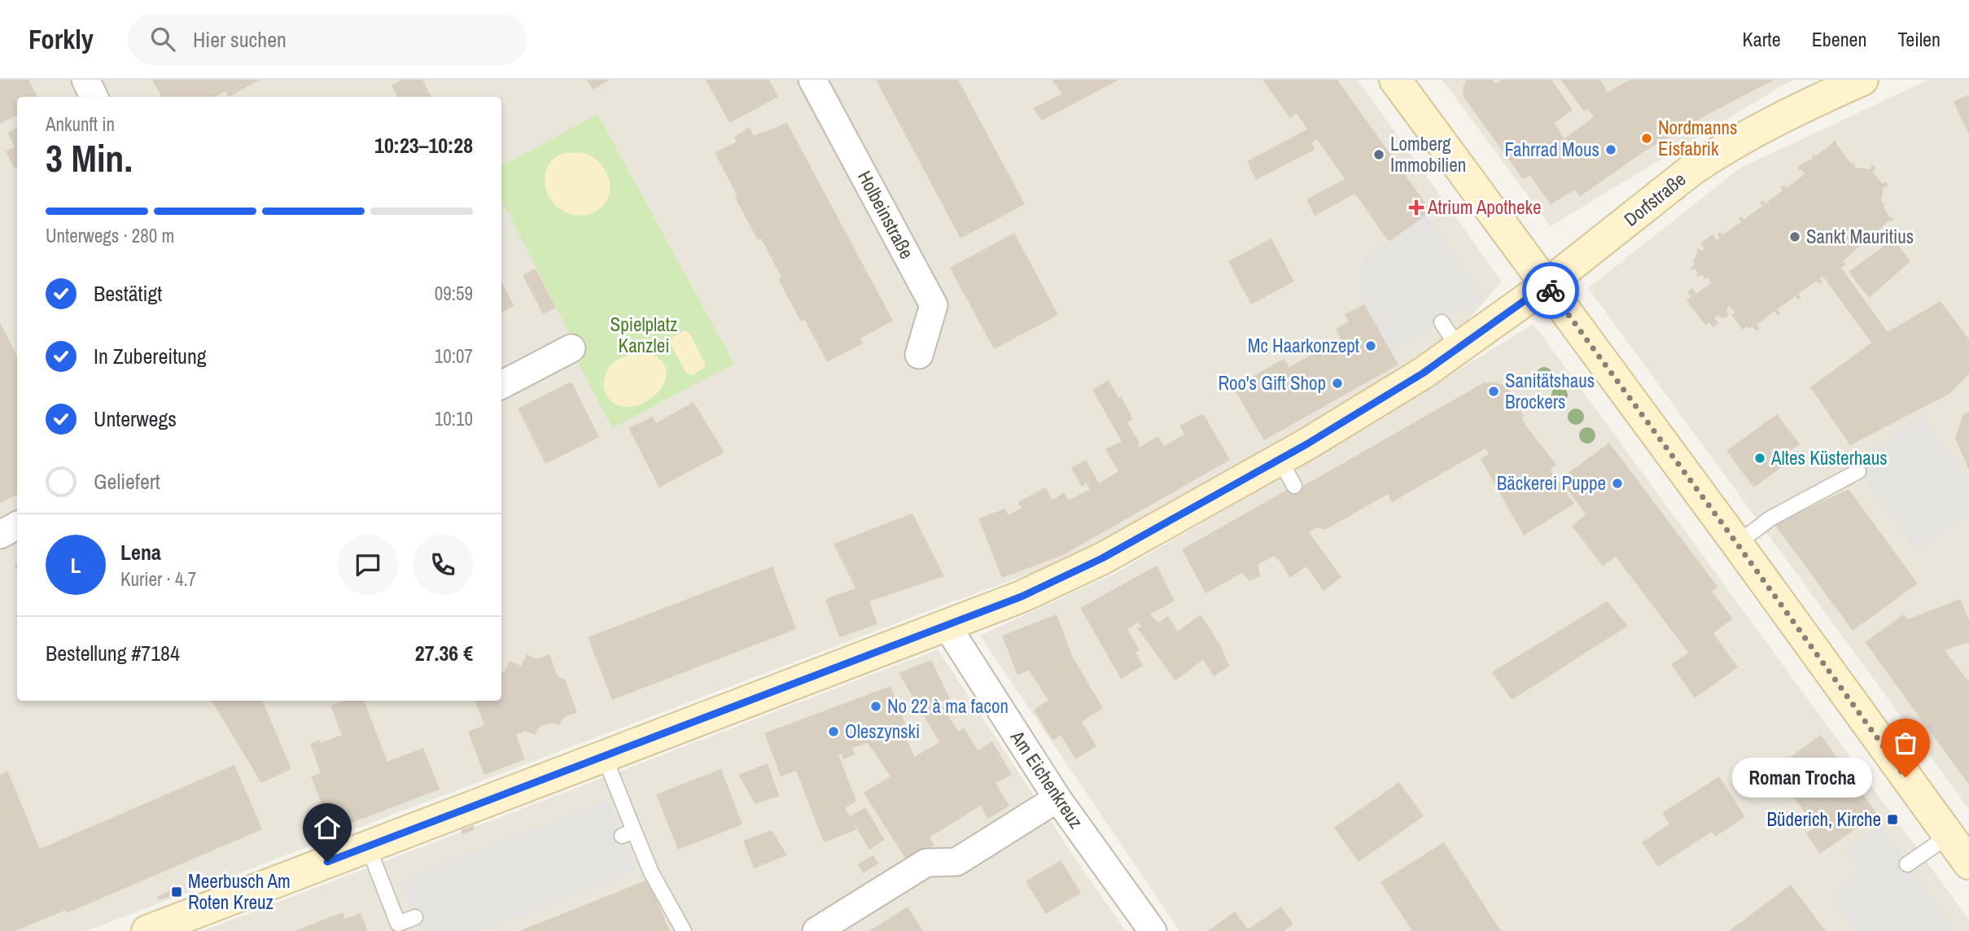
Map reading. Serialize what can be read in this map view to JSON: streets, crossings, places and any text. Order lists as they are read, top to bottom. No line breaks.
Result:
{"streets":{"main road":["Dorfstraße"],"street":["Holbeinstraße","Am Eichenkreuz"]},"crossings":[["Dorfstraße","Am Eichenkreuz"]],"parks":["Spielplatz Kanzlei"],"places":{"other":["Nordmanns Eisfabrik","Fahrrad Mous","Lomberg Immobilien","Sankt Mauritius","Mc Haarkonzept","Roo's Gift Shop","Sanitätshaus Brockers","Altes Küsterhaus","Bäckerei Puppe","No 22 à ma facon","Oleszynski","Roman Trocha"],"health":["Atrium Apotheke"],"transit":["Büderich, Kirche","Meerbusch Am Roten Kreuz"]},"page":{"header":"Forkly","search":"Hier suchen","nav":["Karte","Ebenen","Teilen"],"heading":["3 Min.","Ankunft in","10:23–10:28"],"panel":["Lena","Kurier · 4.7","Bestellung #7184","27.36 €"],"bar":"Unterwegs · 280 m","list":[["Bestätigt","09:59"],["In Zubereitung","10:07"],["Unterwegs","10:10"],"Geliefert"],"round":"L","bubble":"Roman Trocha"}}
